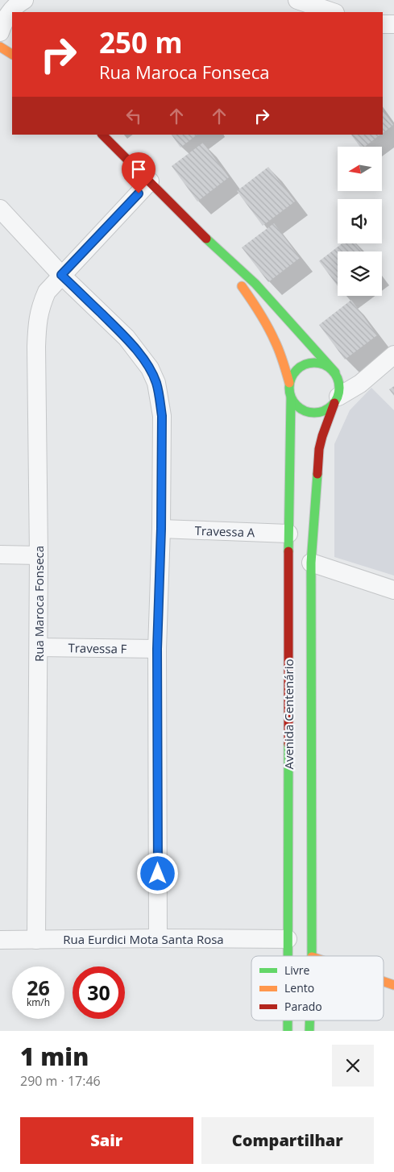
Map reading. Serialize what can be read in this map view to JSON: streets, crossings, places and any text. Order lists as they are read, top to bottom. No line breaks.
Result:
{"streets":{"street":["Travessa A","Rua Maroca Fonseca","Travessa F","Avenida Centenário","Rua Eurdici Mota Santa Rosa"]},"crossings":[["Travessa A","Avenida Centenário"],["Rua Maroca Fonseca","Travessa F"],["Rua Maroca Fonseca","Rua Eurdici Mota Santa Rosa"],["Avenida Centenário","Rua Eurdici Mota Santa Rosa"]],"legend":["Livre","Lento","Parado"],"north":"left","page":{"turn":["250 m","Rua Maroca Fonseca"],"speed":"26 km/h","limit":"30","heading":["1 min","290 m · 17:46"],"buttons":["Sair","Compartilhar"]}}
